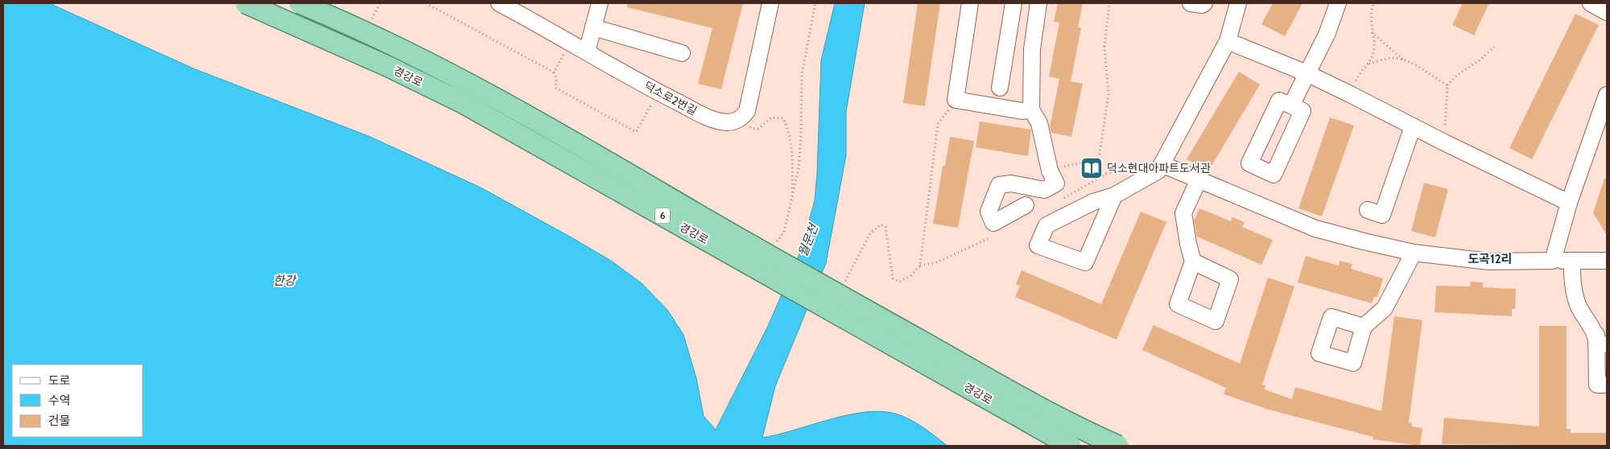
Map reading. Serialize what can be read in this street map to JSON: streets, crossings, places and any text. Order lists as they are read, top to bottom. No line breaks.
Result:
{"streets":{"main road":["경강로","6"],"street":["덕소로2번길"]},"districts":["도곡12리"],"water":["월문천","한강"],"places":{"library":["덕소현대아파트도서관"]},"legend":["도로","수역","건물"]}
